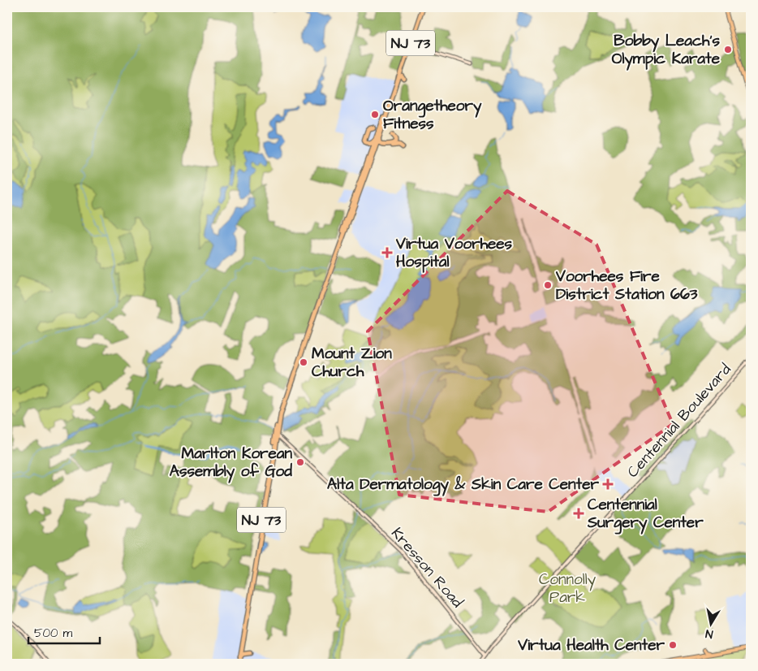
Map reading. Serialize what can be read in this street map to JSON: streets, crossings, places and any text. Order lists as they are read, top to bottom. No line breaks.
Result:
{"streets":{"highway":["NJ 73"],"main road":["Centennial Boulevard","Kresson Road"]},"crossings":[["NJ 73","Kresson Road"],["Centennial Boulevard","Kresson Road"]],"parks":["Connolly Park"],"places":{"other":["Bobby Leach's Olympic Karate","Orangetheory Fitness","Voorhees Fire District Station 663","Mount Zion Church","Marlton Korean Assembly of God","Virtua Health Center"],"health":["Virtua Voorhees Hospital","Alta Dermatology & Skin Care Center","Centennial Surgery Center"]},"scale_bar":"500 m","north":"bottom"}
